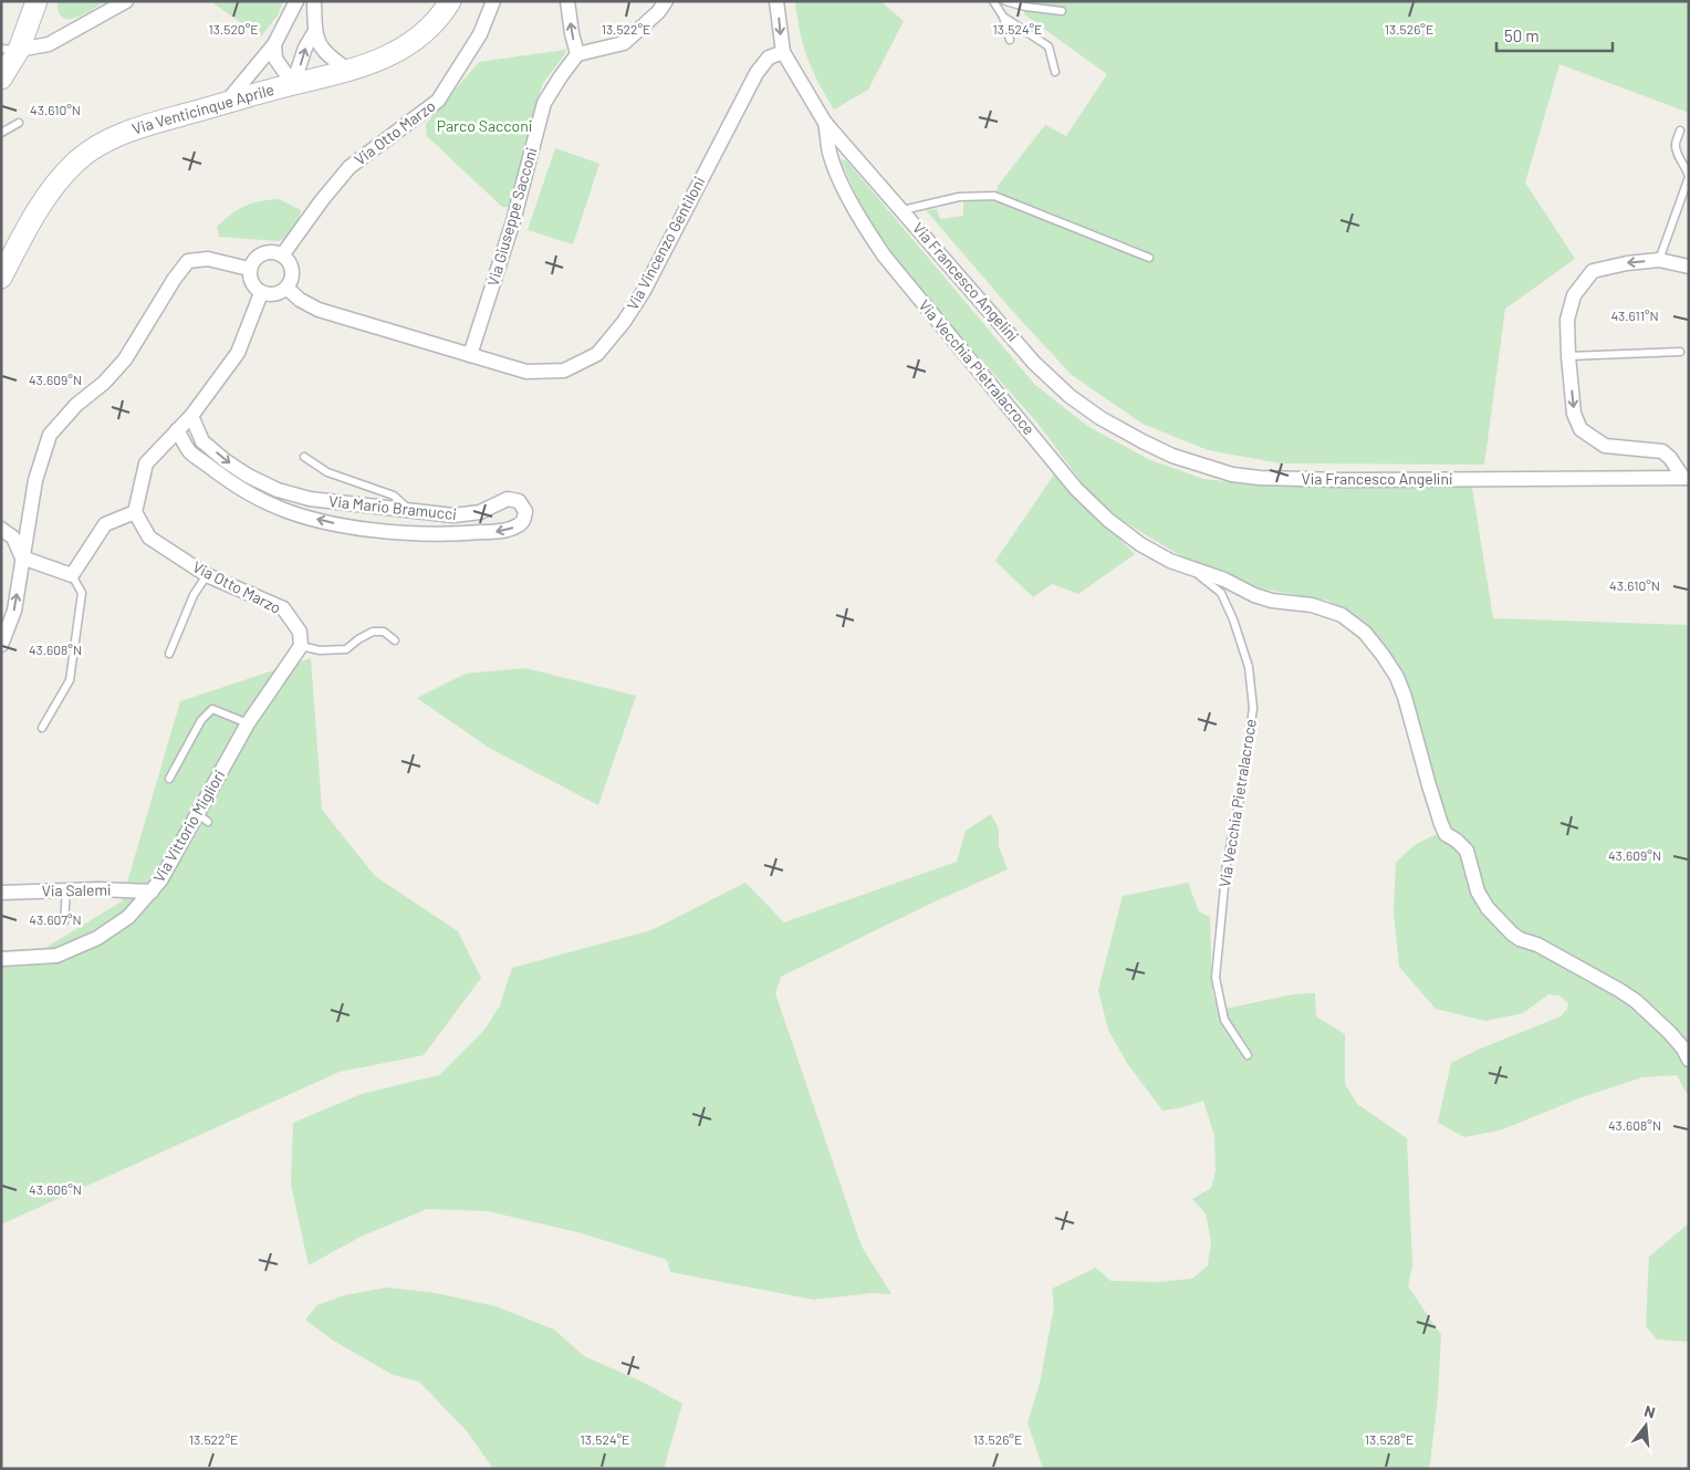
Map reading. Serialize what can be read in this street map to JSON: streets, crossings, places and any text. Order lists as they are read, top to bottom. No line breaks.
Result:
{"streets":{"street":["Via Venticinque Aprile","Via Otto Marzo","Via Giuseppe Sacconi","Via Vincenzo Gentiloni","Via Francesco Angelini","Via Vecchia Pietralacroce","Via Mario Bramucci","Via Vittorio Migliori","Via Salemi"]},"crossings":[["Via Otto Marzo","Via Vincenzo Gentiloni"],["Via Otto Marzo","Via Vittorio Migliori"],["Via Giuseppe Sacconi","Via Vincenzo Gentiloni"],["Via Vincenzo Gentiloni","Via Francesco Angelini"],["Via Francesco Angelini","Via Vecchia Pietralacroce"],["Via Vittorio Migliori","Via Salemi"]],"parks":["Parco Sacconi"],"scale_bar":"50 m","north":"top","coordinates":["13.520°E","13.522°E","13.524°E","13.526°E","43.610°N","43.611°N","43.609°N","43.608°N","43.607°N","43.606°N","13.528°E"]}
